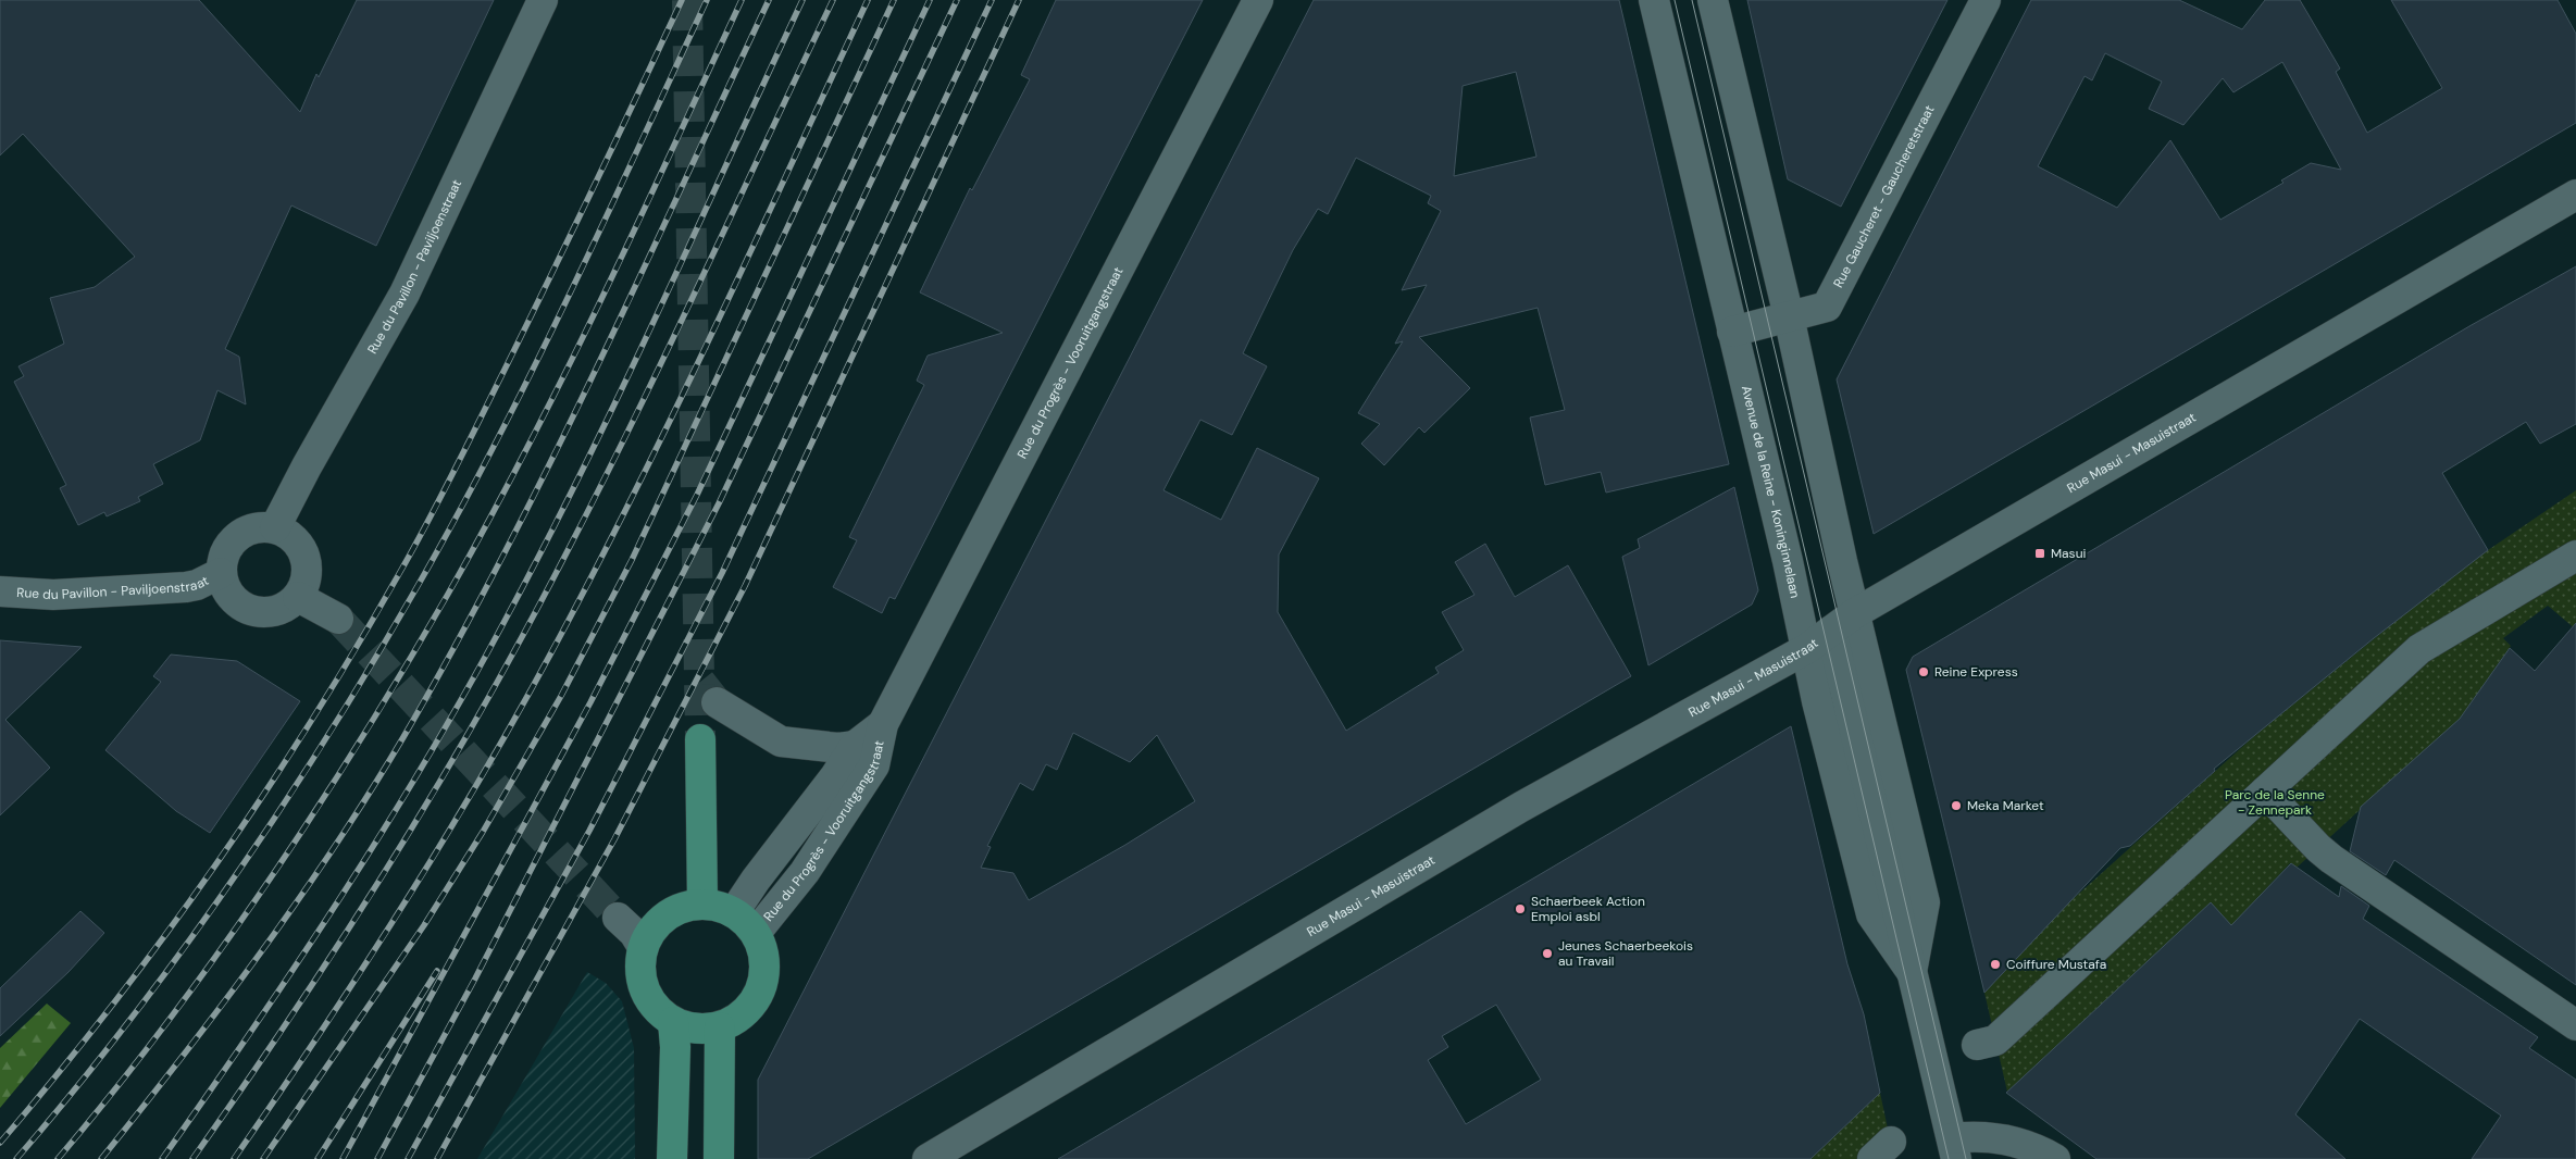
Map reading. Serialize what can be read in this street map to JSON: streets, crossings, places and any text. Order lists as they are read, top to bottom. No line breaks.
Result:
{"streets":{"street":["Rue Gaucheret - Gaucheretstraat","Rue du Pavillon - Paviljoenstraat","Rue du Progrès - Vooruitgangstraat","Rue Masui - Masuistraat","Avenue de la Reine - Koninginnelaan"]},"crossings":[["Rue Gaucheret - Gaucheretstraat","Avenue de la Reine - Koninginnelaan"],["Rue Masui - Masuistraat","Avenue de la Reine - Koninginnelaan"]],"parks":["Parc de la Senne - Zennepark"],"places":{"transit":["Masui"],"other":["Reine Express","Meka Market","Schaerbeek Action Emploi asbl","Jeunes Schaerbeekois au Travail","Coiffure Mustafa"]}}
